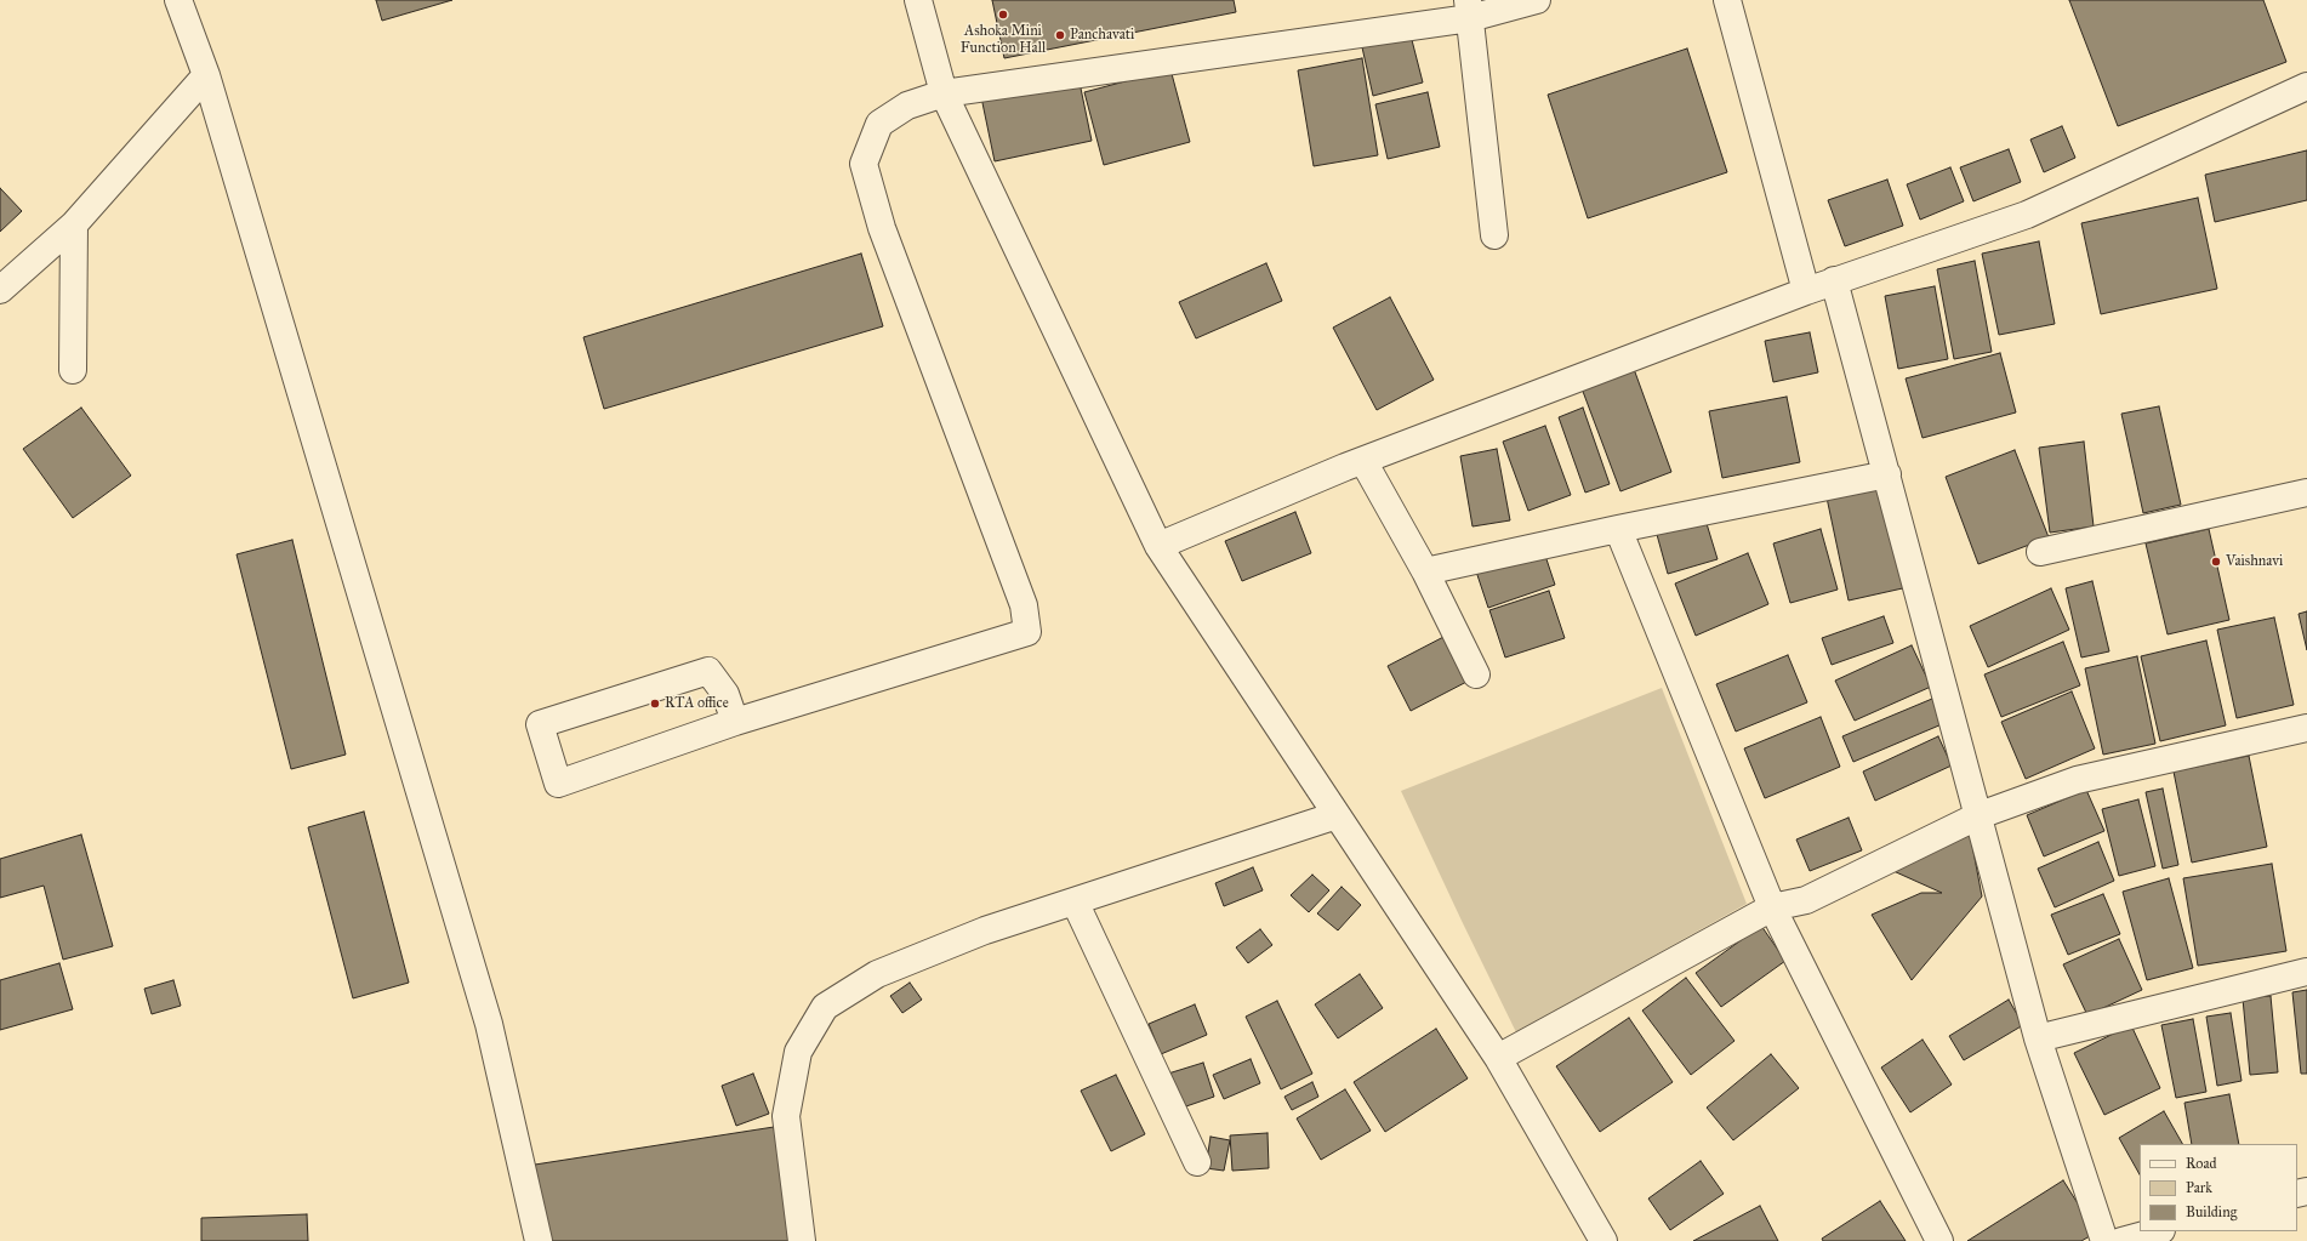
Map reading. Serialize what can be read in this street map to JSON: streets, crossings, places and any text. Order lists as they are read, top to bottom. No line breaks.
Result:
{"places":["Ashoka Mini Function Hall","Panchavati","Vaishnavi","RTA office"],"legend":["Road","Park","Building"]}
